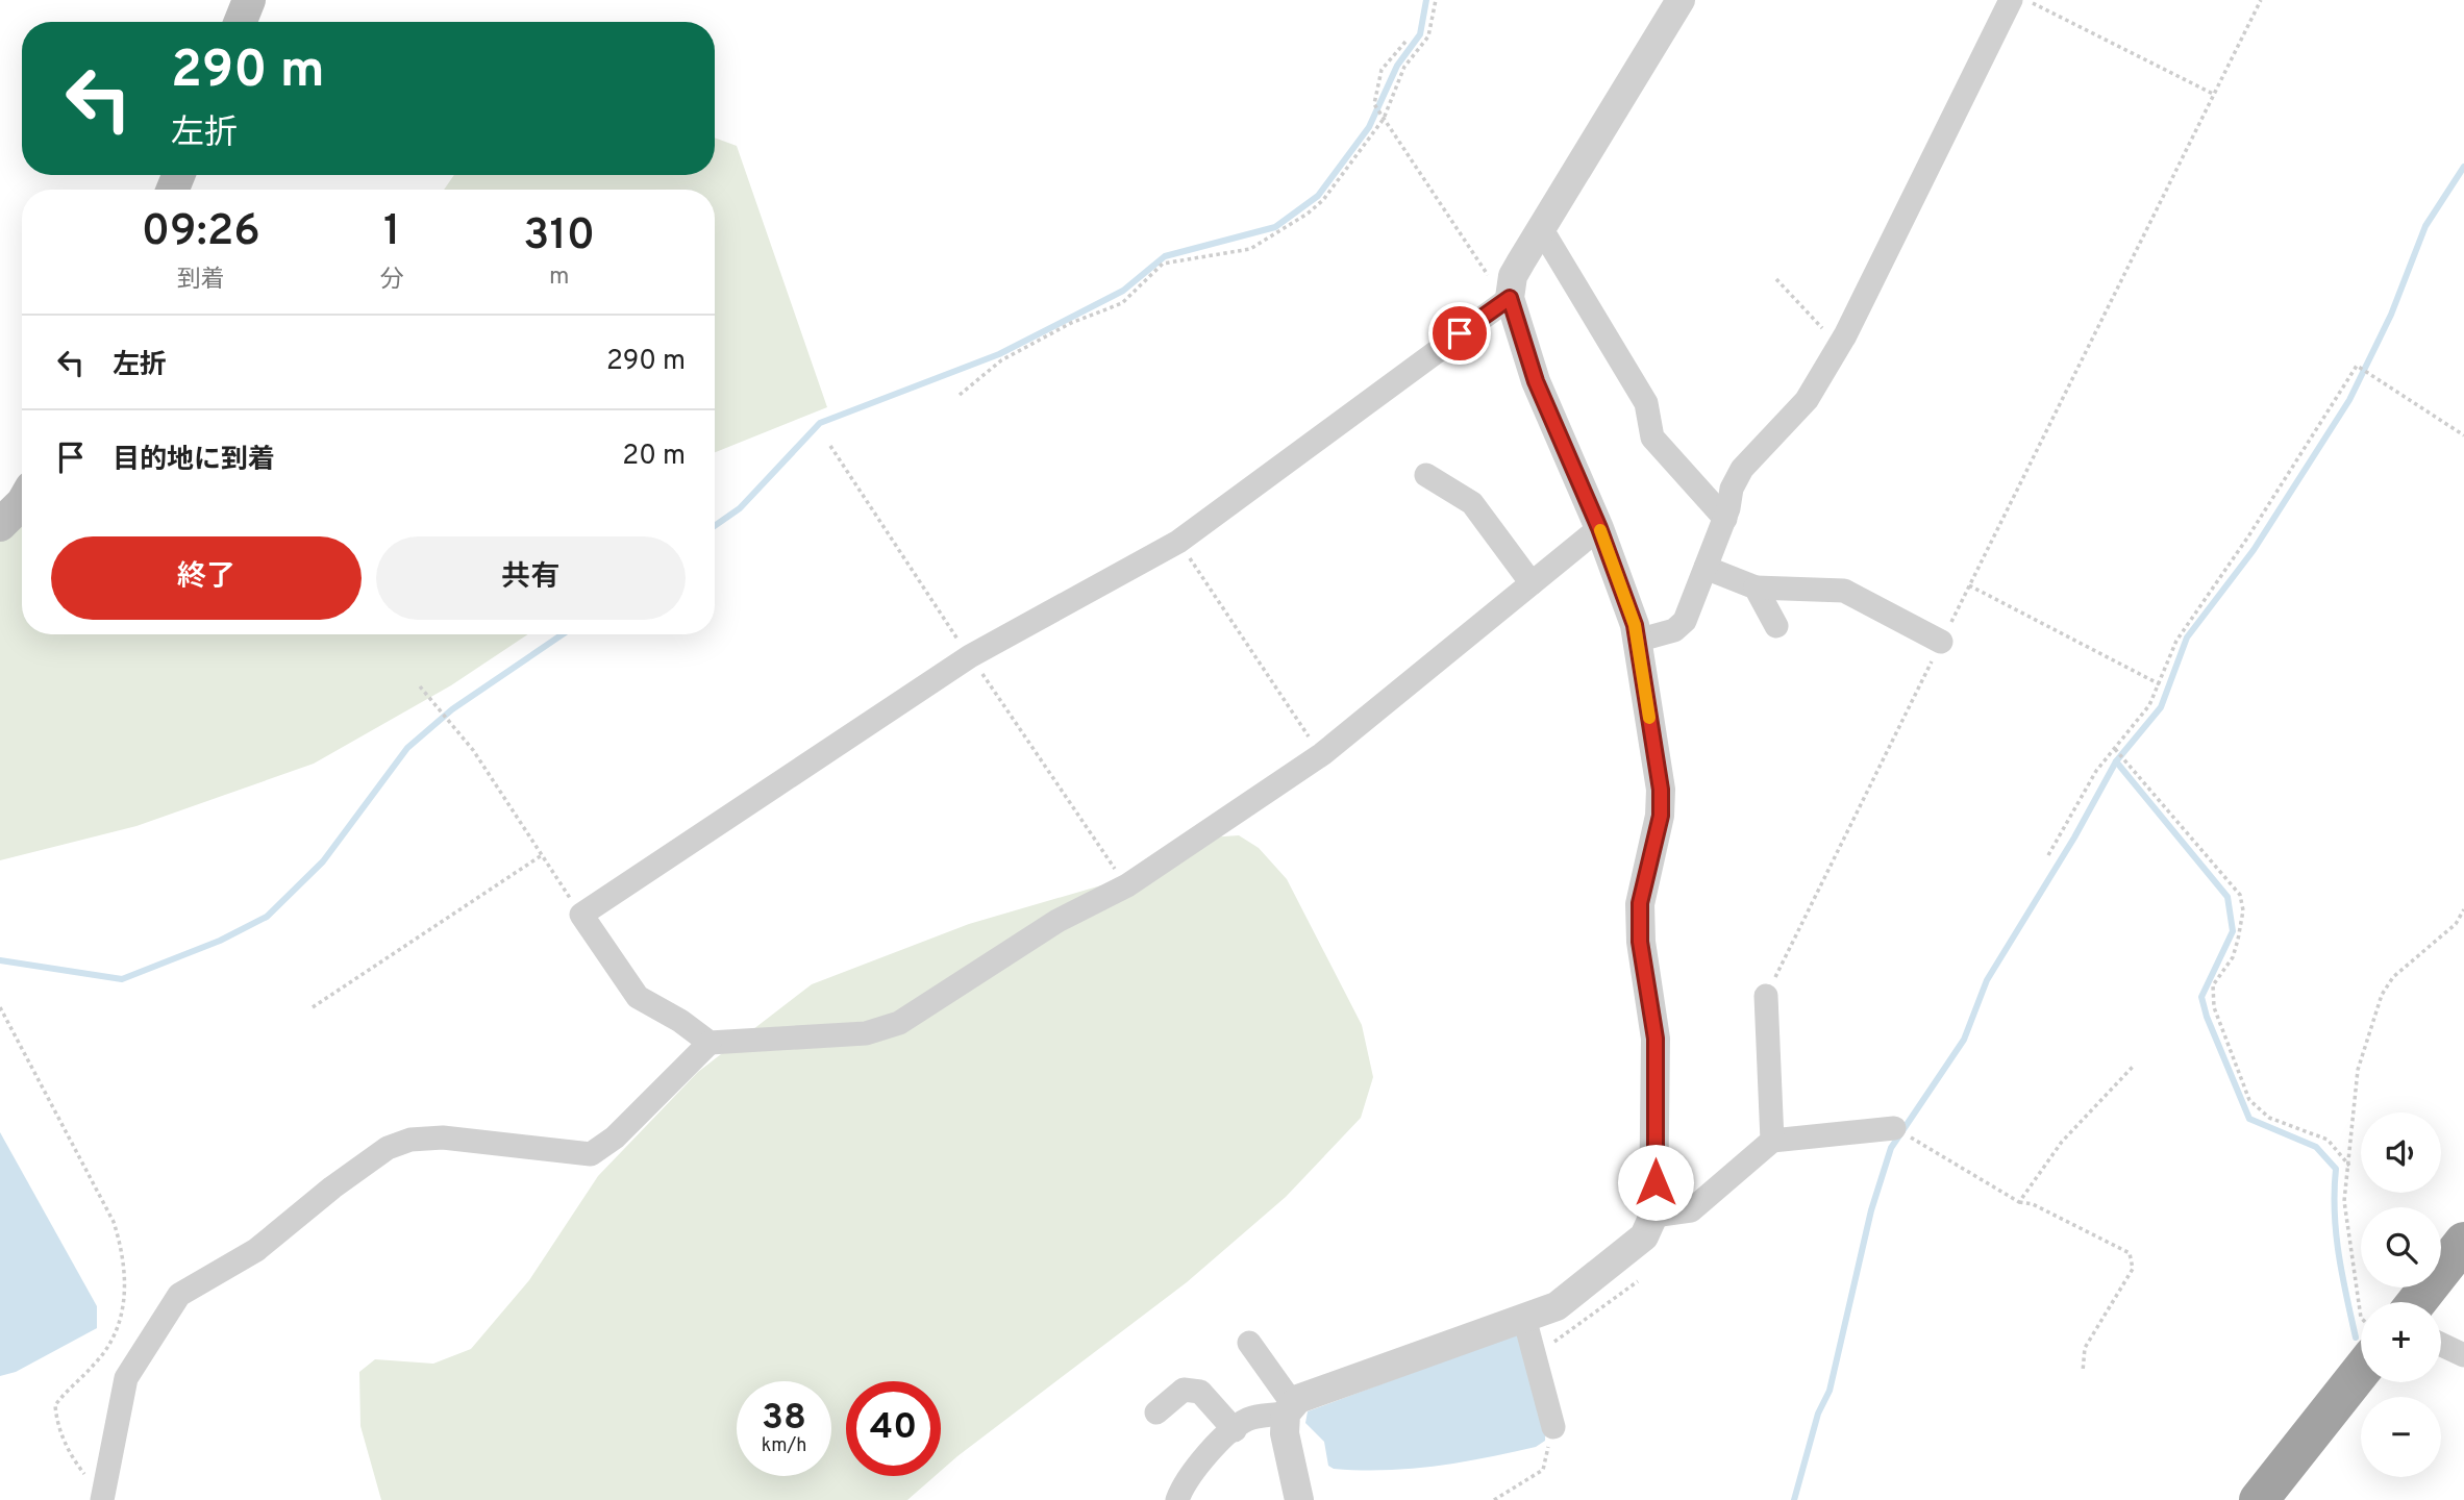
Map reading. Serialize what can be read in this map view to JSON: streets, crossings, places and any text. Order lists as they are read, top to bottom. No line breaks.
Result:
{"page":{"turn":["290 m","左折"],"eta":["09:26","到着","1","分","310","m"],"list":[{"name":"左折","value":"290 m"},{"name":"目的地に到着","value":"20 m"}],"buttons":["終了","共有"],"map_buttons":["+","−"],"speed":"38 km/h","limit":"40"}}
